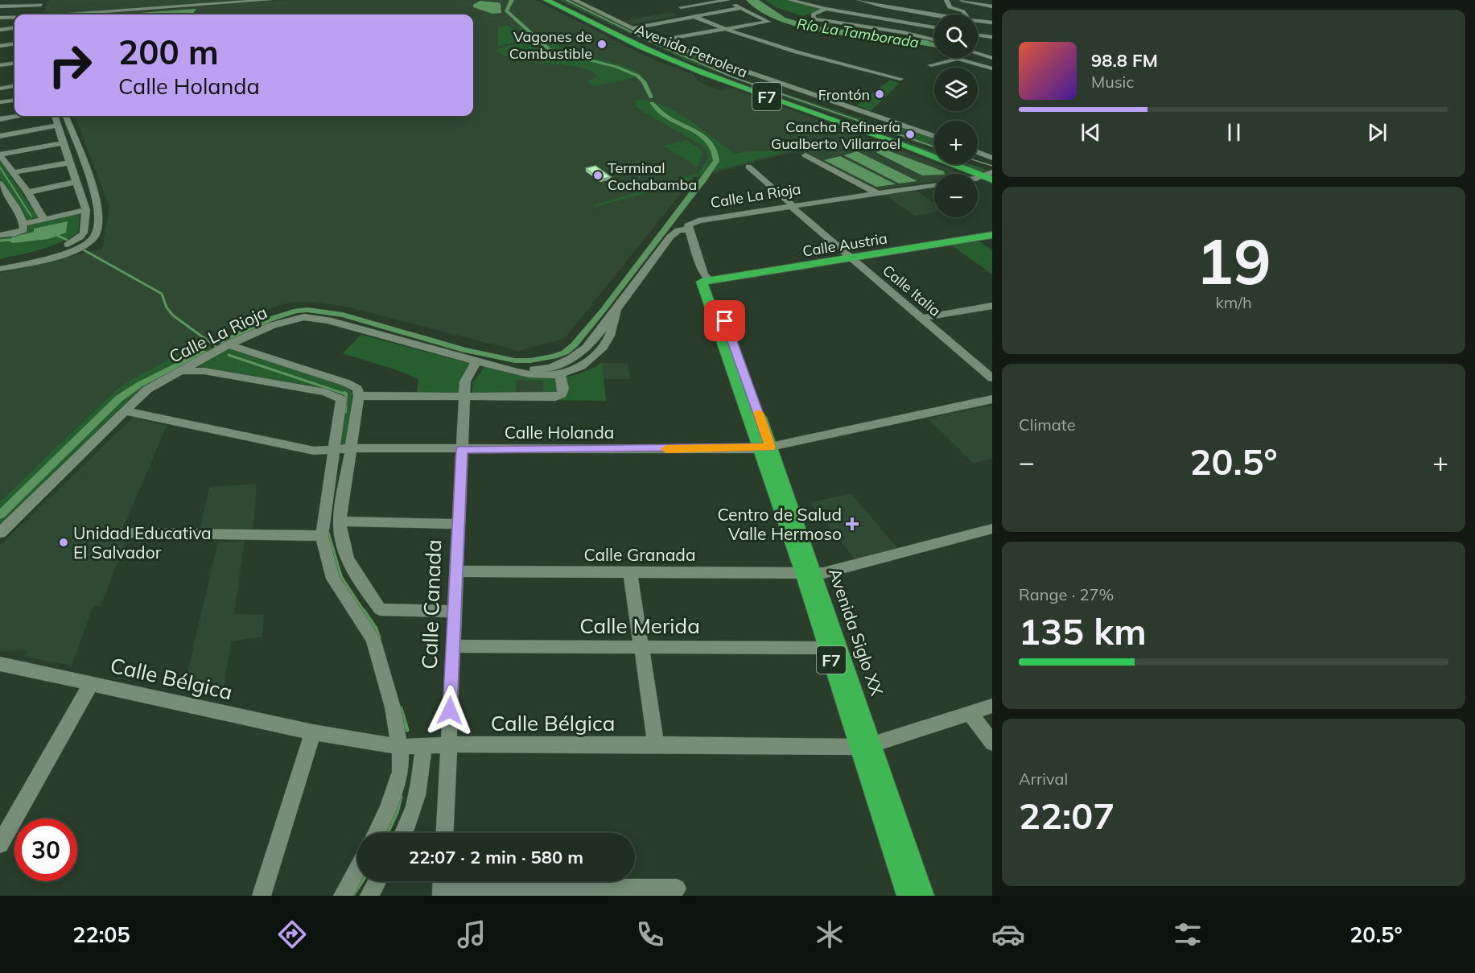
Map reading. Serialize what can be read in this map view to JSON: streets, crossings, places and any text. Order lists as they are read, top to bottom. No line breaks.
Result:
{"streets":{"highway":["Avenida Petrolera","F7","Calle Austria","Avenida Siglo XX"],"street":["Calle La Rioja","Calle Italia","Calle Holanda","Calle Granada","Calle Canada","Calle Merida","Calle Bélgica"]},"crossings":[["Calle La Rioja","Calle Italia"],["Calle La Rioja","Calle Holanda"],["Calle La Rioja","Calle Canada"],["Calle La Rioja","Avenida Siglo XX"],["Calle Austria","Calle Italia"],["Calle Austria","Avenida Siglo XX"],["Calle Holanda","Calle Canada"],["Calle Holanda","Avenida Siglo XX"],["Calle Granada","Calle Canada"],["Calle Granada","Avenida Siglo XX"],["Calle Canada","Calle Merida"],["Calle Canada","Calle Bélgica"],["Calle Merida","Avenida Siglo XX"],["Avenida Siglo XX","Calle Bélgica"]],"water":["Río La Tamborada"],"places":{"other":["Vagones de Combustible","Frontón","Cancha Refinería Gualberto Villarroel","Terminal Cochabamba","Unidad Educativa El Salvador"],"health":["Centro de Salud Valle Hermoso"]},"page":{"map_buttons":["+","−"],"turn":["200 m","Calle Holanda"],"song":["98.8 FM","Music"],"tile":[["19","km/h"],"Climate",["Range · 27%","135 km"],["Arrival","22:07"]],"heat":["−","20.5°","+"],"limit":"30","trip":"22:07 · 2 min · 580 m","tabs":["22:05","20.5°"]}}
